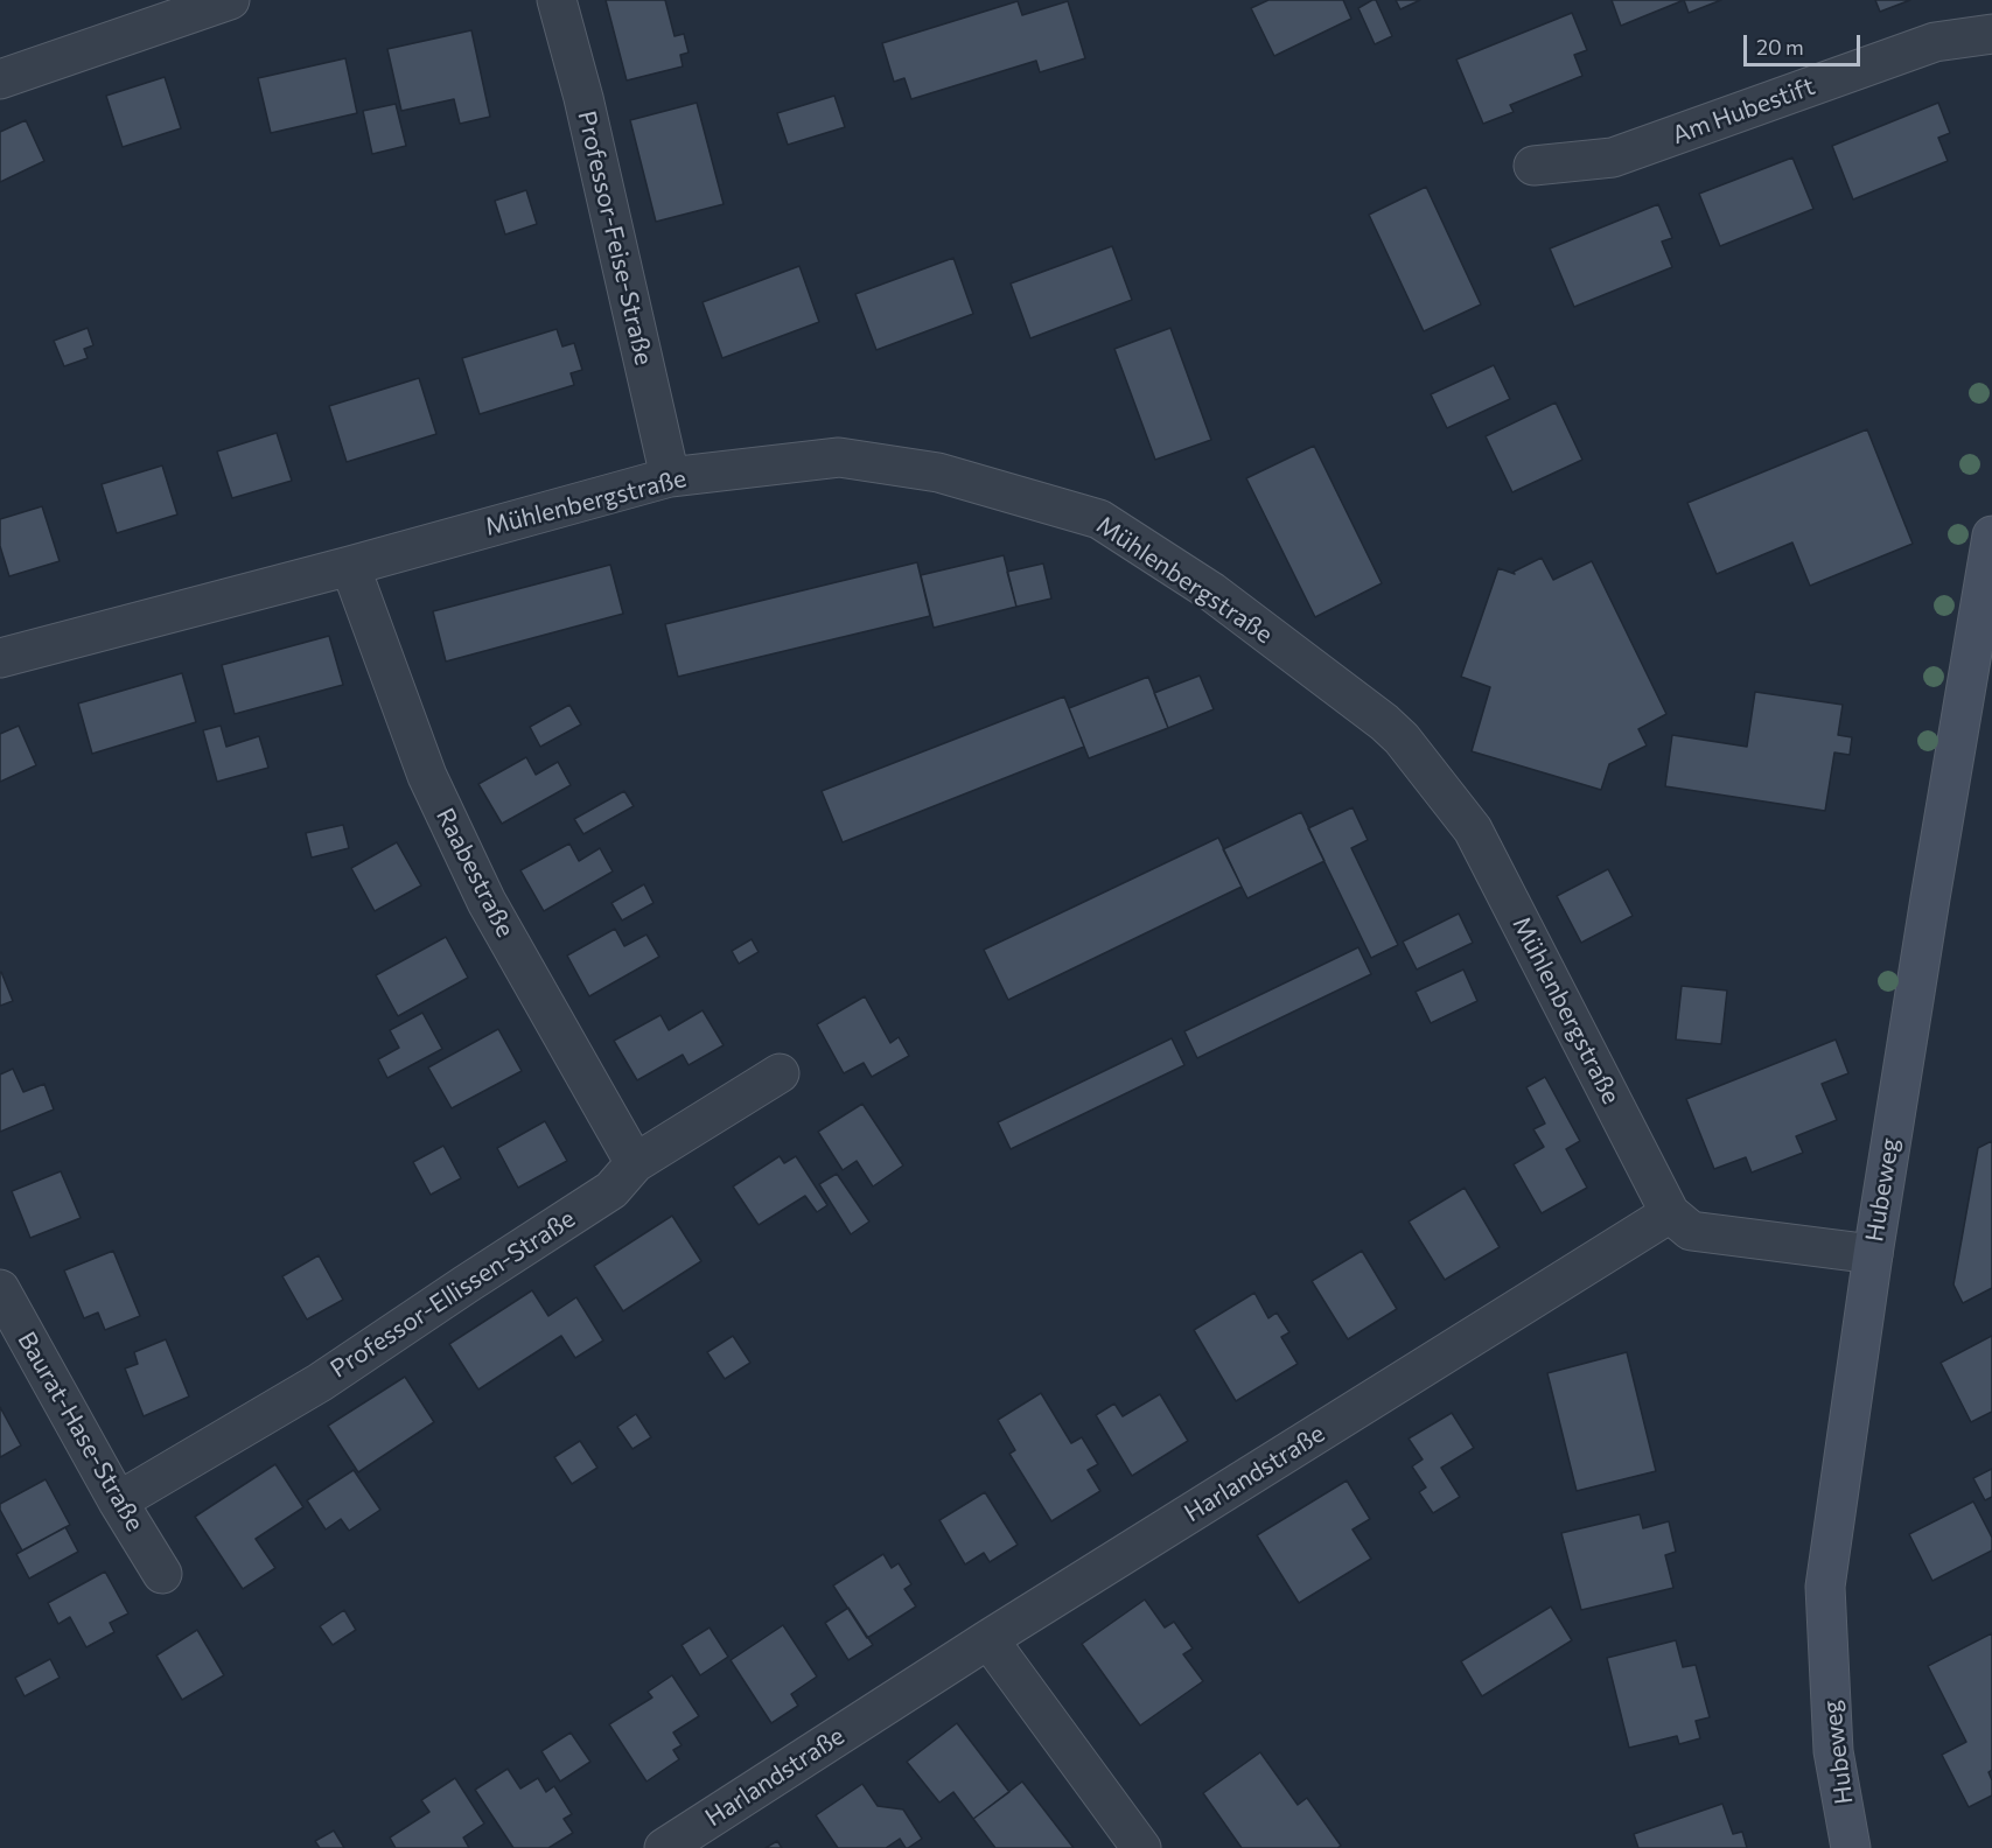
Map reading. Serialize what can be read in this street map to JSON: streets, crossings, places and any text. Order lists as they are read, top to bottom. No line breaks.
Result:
{"streets":{"street":["Am Hubestift","Professor-Feise-Straße","Mühlenbergstraße","Raabestraße","Hubeweg","Professor-Ellissen-Straße","Baurat-Hase-Straße","Harlandstraße"]},"crossings":[["Professor-Feise-Straße","Mühlenbergstraße"],["Mühlenbergstraße","Raabestraße"],["Mühlenbergstraße","Harlandstraße"],["Raabestraße","Professor-Ellissen-Straße"],["Professor-Ellissen-Straße","Baurat-Hase-Straße"]],"scale_bar":"20 m"}
